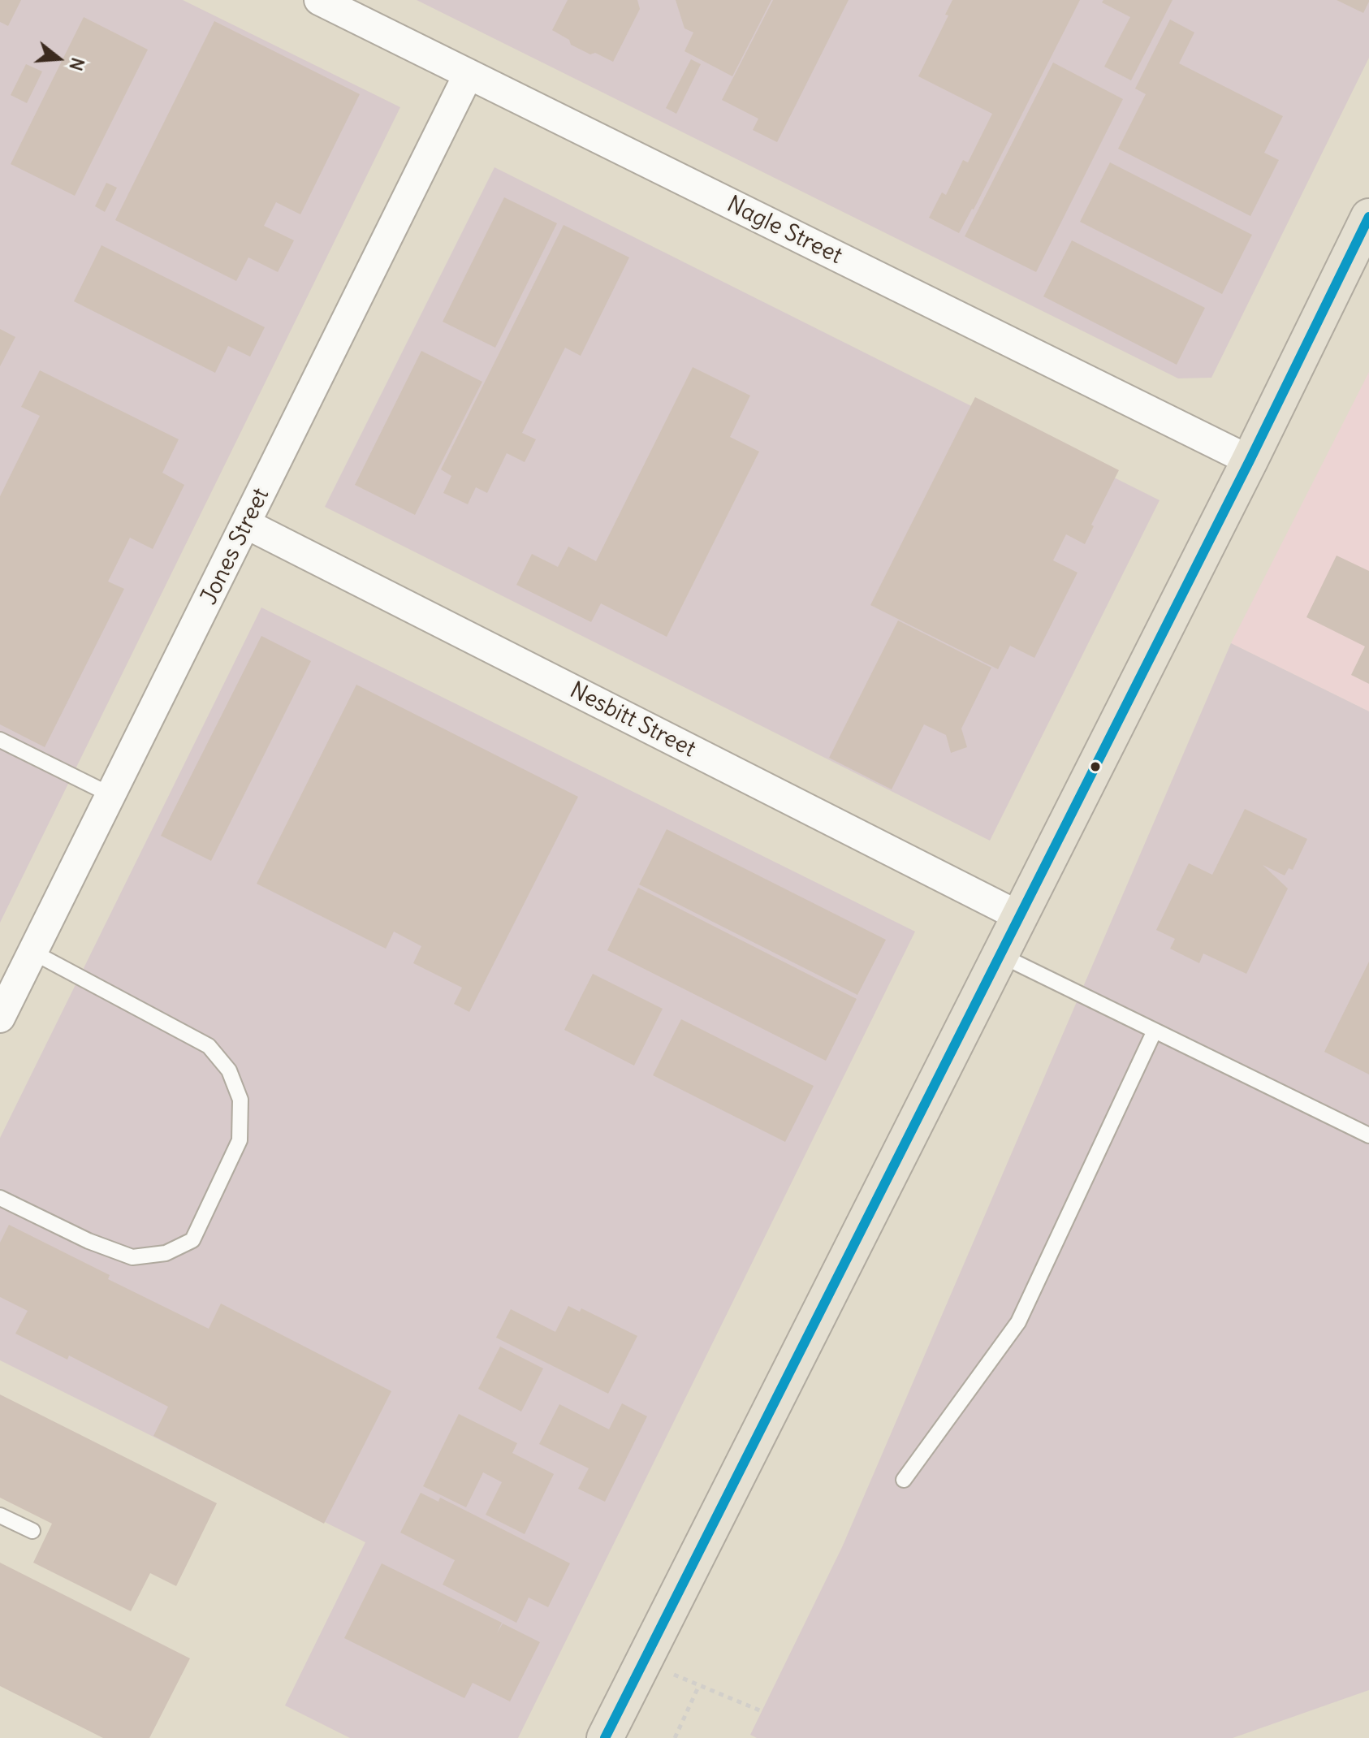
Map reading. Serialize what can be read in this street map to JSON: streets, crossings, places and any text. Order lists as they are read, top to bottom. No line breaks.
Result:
{"streets":{"street":["Nagle Street","Jones Street","Nesbitt Street"]},"crossings":[["Nagle Street","Jones Street"],["Jones Street","Nesbitt Street"]],"north":"right"}
